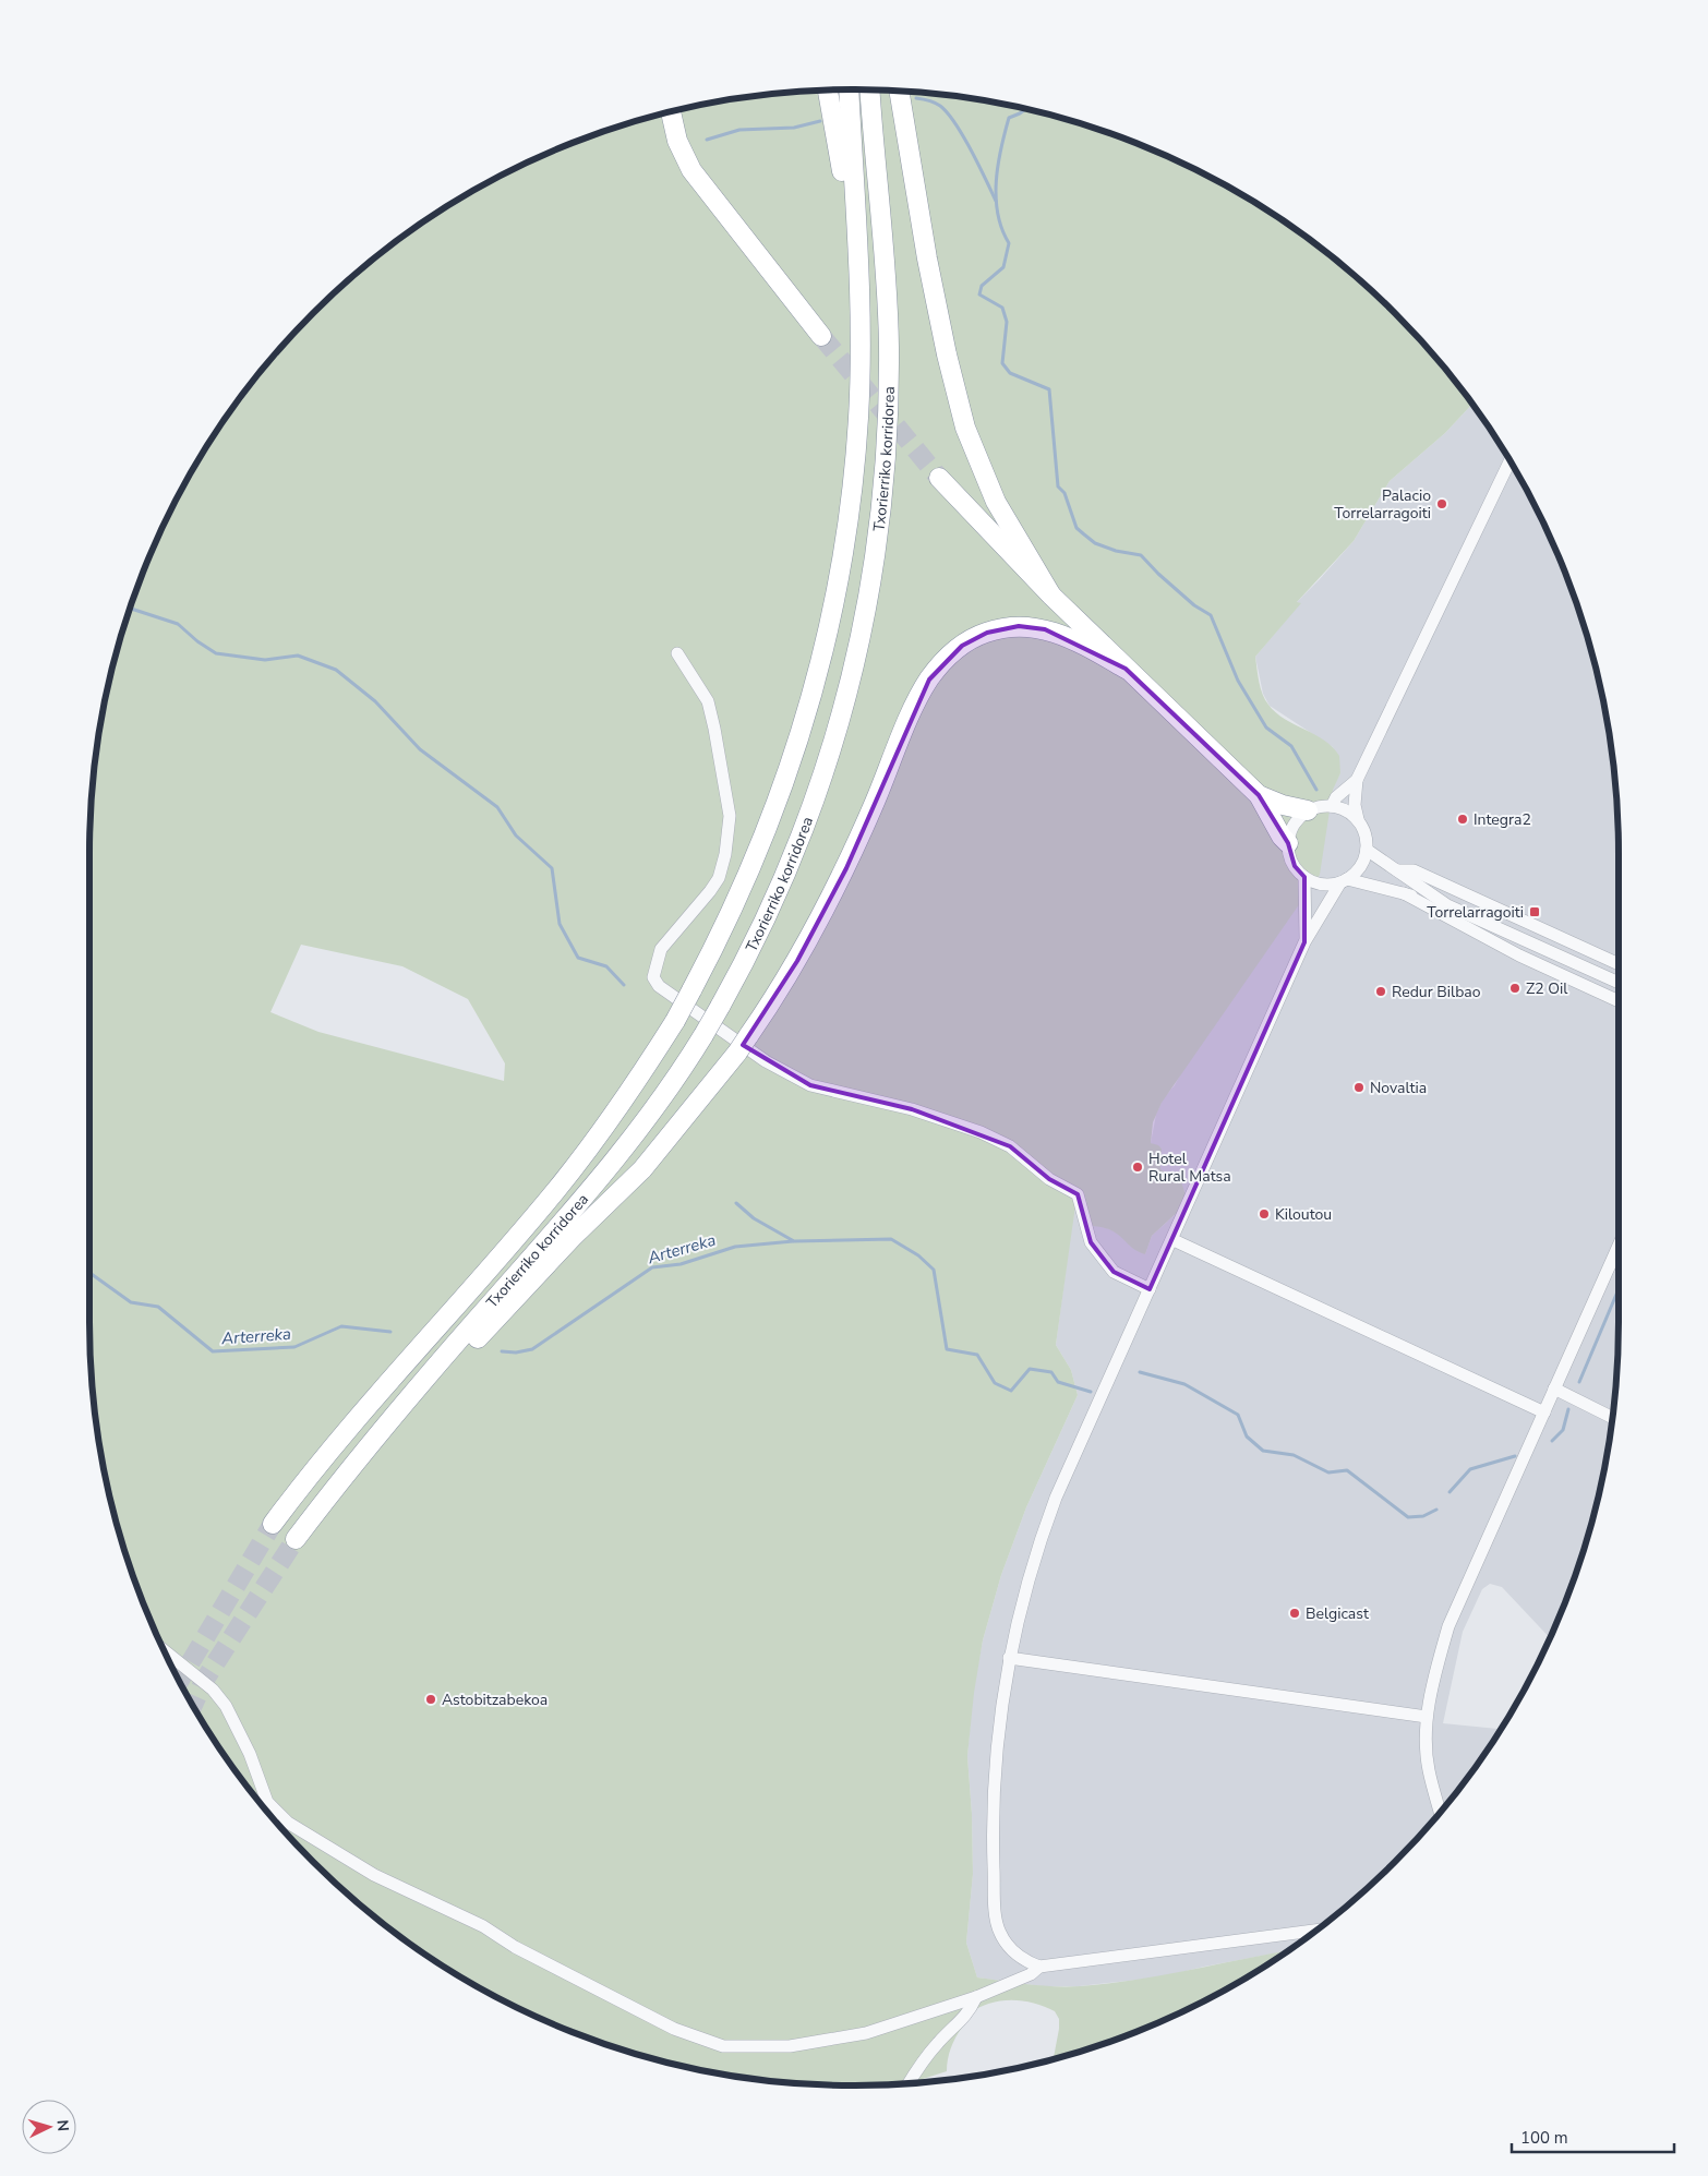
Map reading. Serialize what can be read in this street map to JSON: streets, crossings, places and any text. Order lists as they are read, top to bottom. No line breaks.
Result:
{"streets":{"highway":["Txorierriko korridorea"]},"water":["Arterreka"],"places":{"other":["Palacio Torrelarragoiti","Integra2","Z2 Oil","Redur Bilbao","Novaltia","Hotel Rural Matsa","Kiloutou","Belgicast","Astobitzabekoa"],"transit":["Torrelarragoiti"]},"scale_bar":"100 m","north":"right"}
